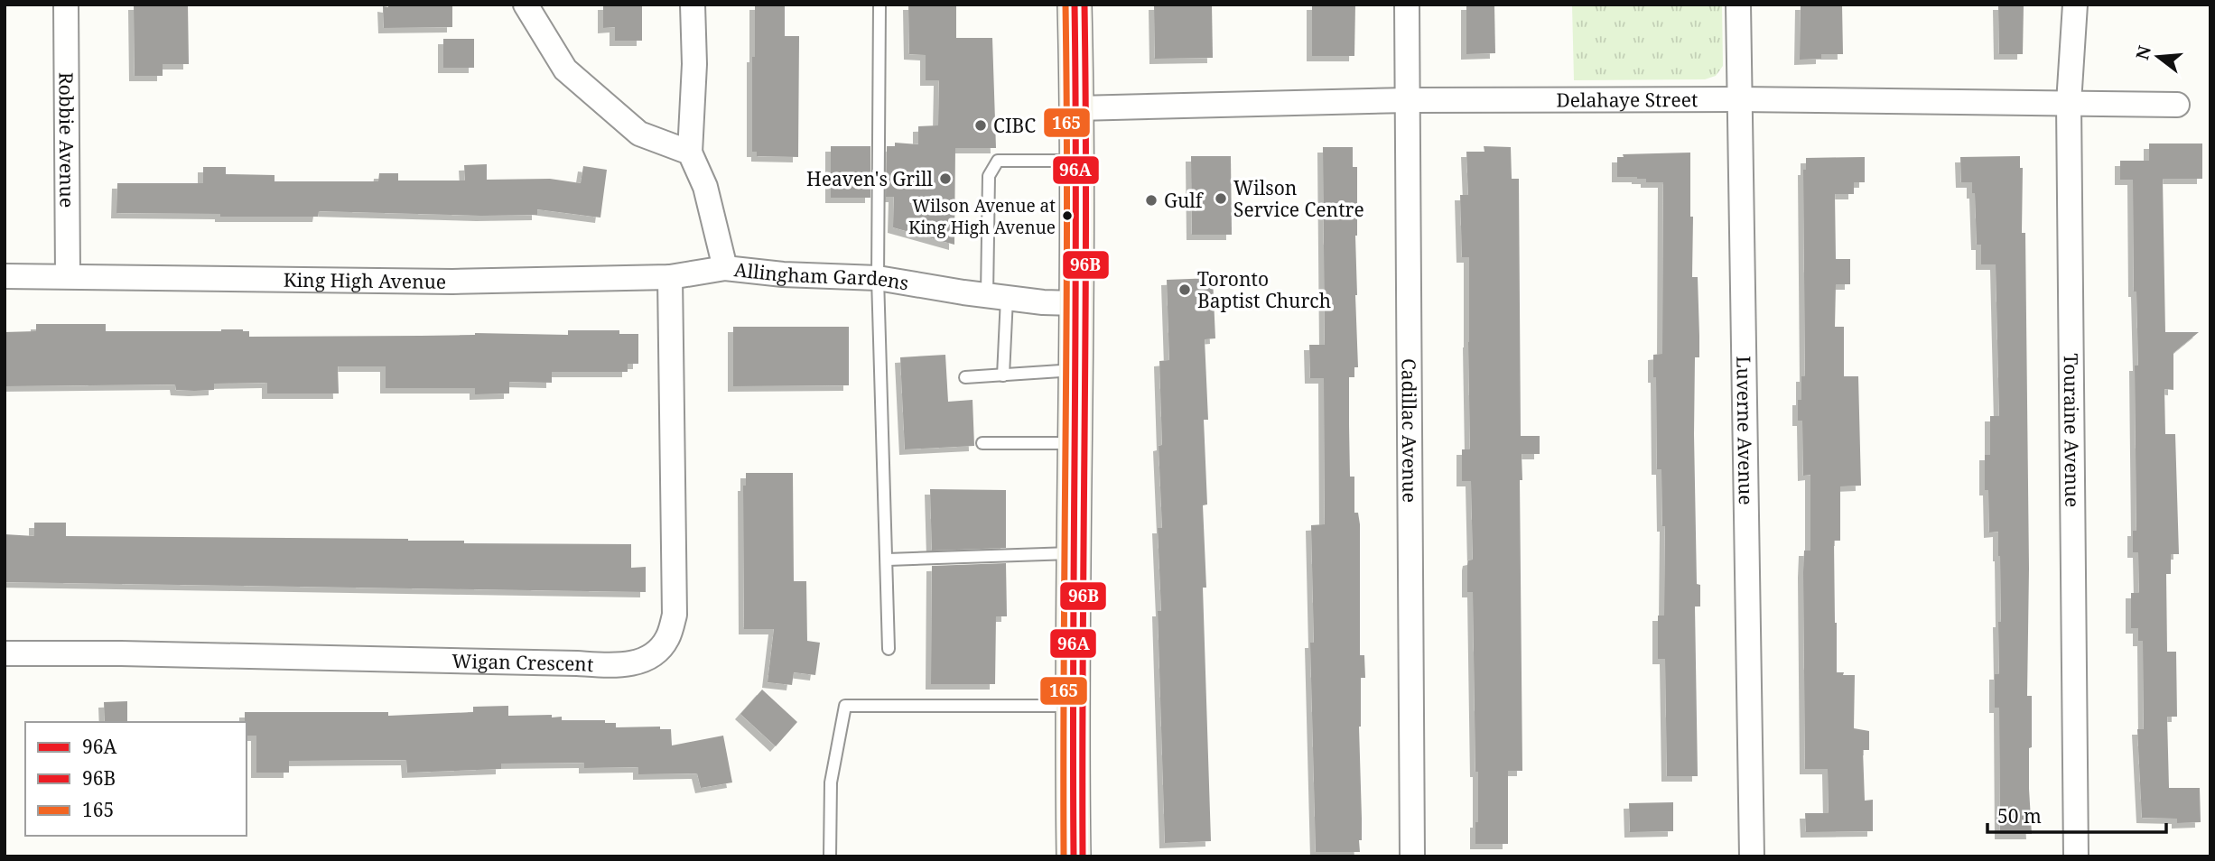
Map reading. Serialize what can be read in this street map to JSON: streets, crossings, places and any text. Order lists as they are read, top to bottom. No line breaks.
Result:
{"streets":{"street":["Delahaye Street","Robbie Avenue","Allingham Gardens","King High Avenue","Cadillac Avenue","Luverne Avenue","Touraine Avenue","Wigan Crescent"]},"crossings":[["Delahaye Street","Cadillac Avenue"],["Delahaye Street","Luverne Avenue"],["Delahaye Street","Touraine Avenue"],["Robbie Avenue","King High Avenue"],["Allingham Gardens","King High Avenue"],["King High Avenue","Wigan Crescent"]],"places":["CIBC","Heaven's Grill","Wilson Service Centre","Gulf","Wilson Avenue at King High Avenue","Toronto Baptist Church"],"lines":["transit line 96A","transit line 96B","transit line 165"],"legend":["96A","96B","165"],"scale_bar":"50 m","north":"left"}
